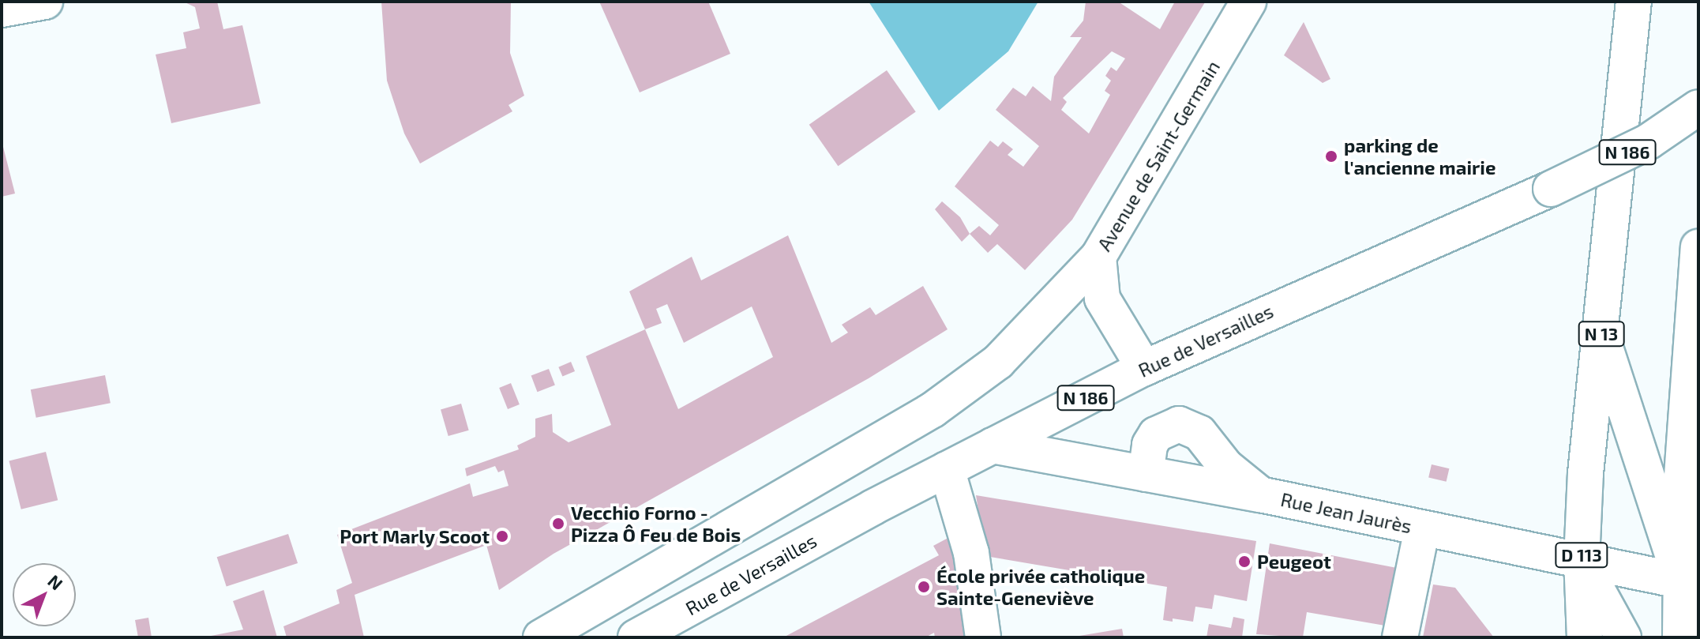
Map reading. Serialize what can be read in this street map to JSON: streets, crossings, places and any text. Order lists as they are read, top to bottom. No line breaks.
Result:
{"streets":{"main road":["N 186","Avenue de Saint-Germain","N 13","Rue de Versailles","Rue Jean Jaurès","D 113"]},"crossings":[["N 13","D 113"],["Rue de Versailles","Rue Jean Jaurès"],["Rue Jean Jaurès","D 113"]],"places":["parking de l'ancienne mairie","Vecchio Forno - Pizza Ô Feu de Bois","Port Marly Scoot","Peugeot","École privée catholique Sainte-Geneviève"],"north":"top right"}
